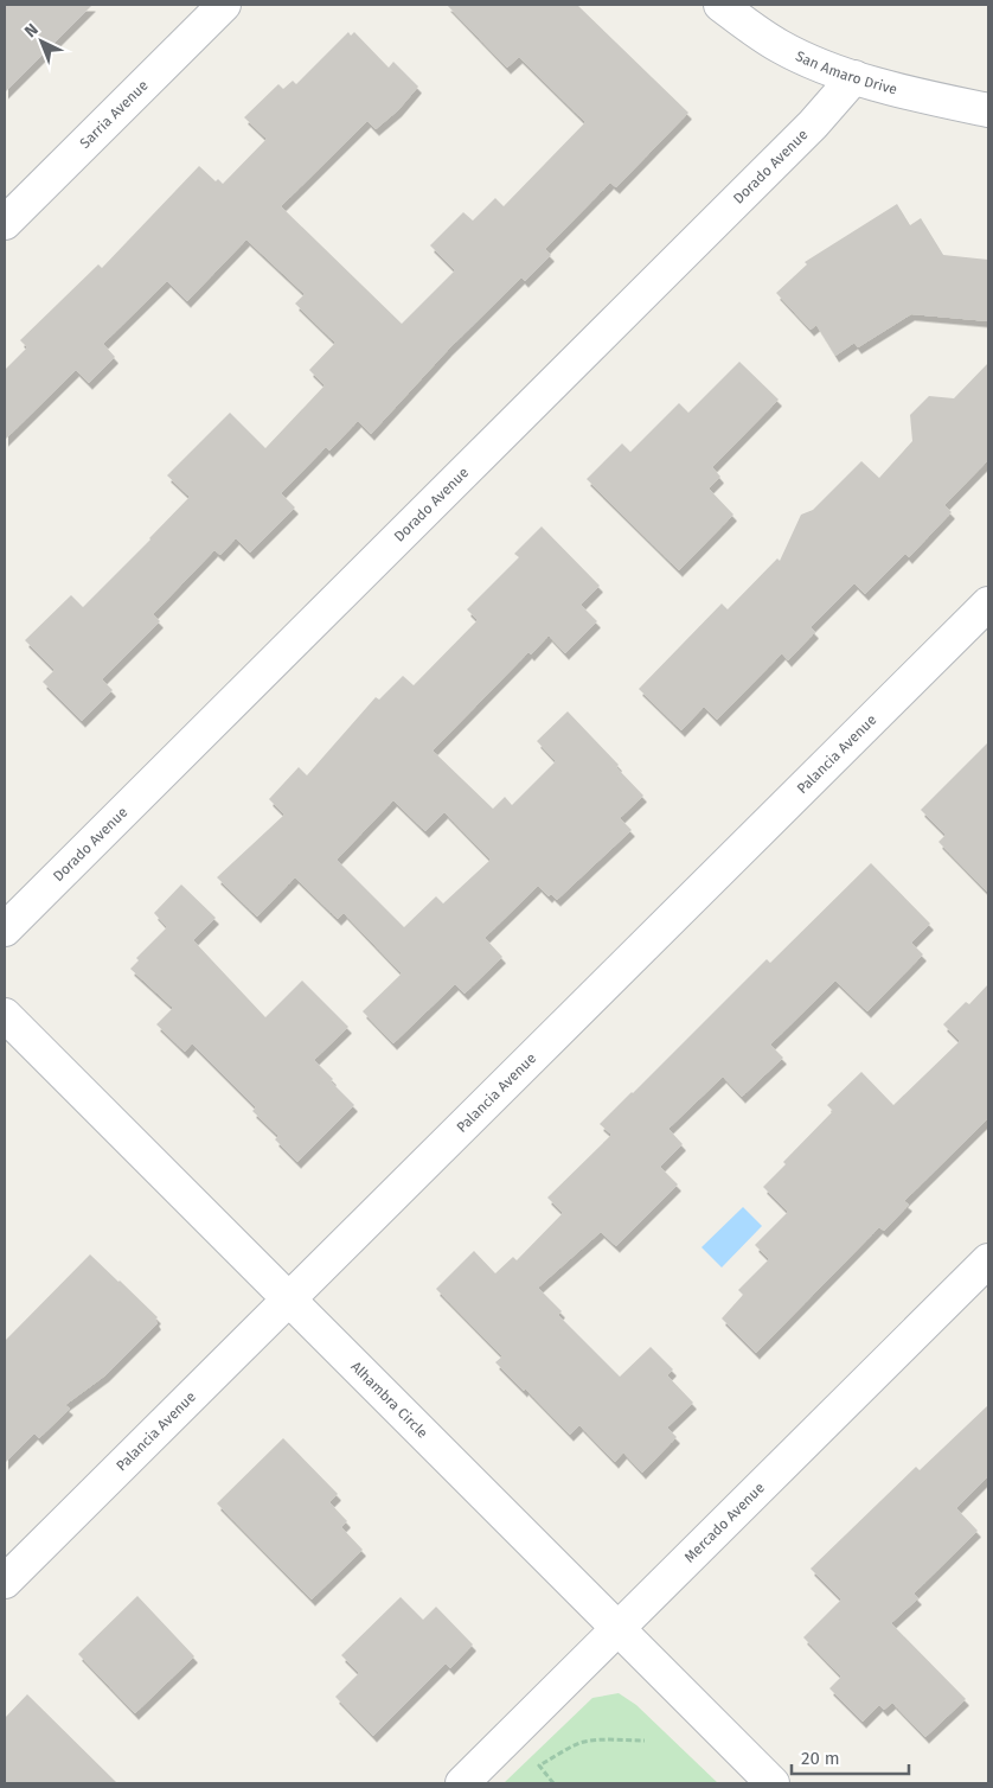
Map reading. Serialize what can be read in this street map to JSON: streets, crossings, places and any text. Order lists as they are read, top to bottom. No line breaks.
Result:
{"streets":{"street":["San Amaro Drive","Sarria Avenue","Dorado Avenue","Palancia Avenue","Alhambra Circle","Mercado Avenue"]},"crossings":[["San Amaro Drive","Dorado Avenue"],["Palancia Avenue","Alhambra Circle"],["Alhambra Circle","Mercado Avenue"]],"scale_bar":"20 m","north":"top left"}
